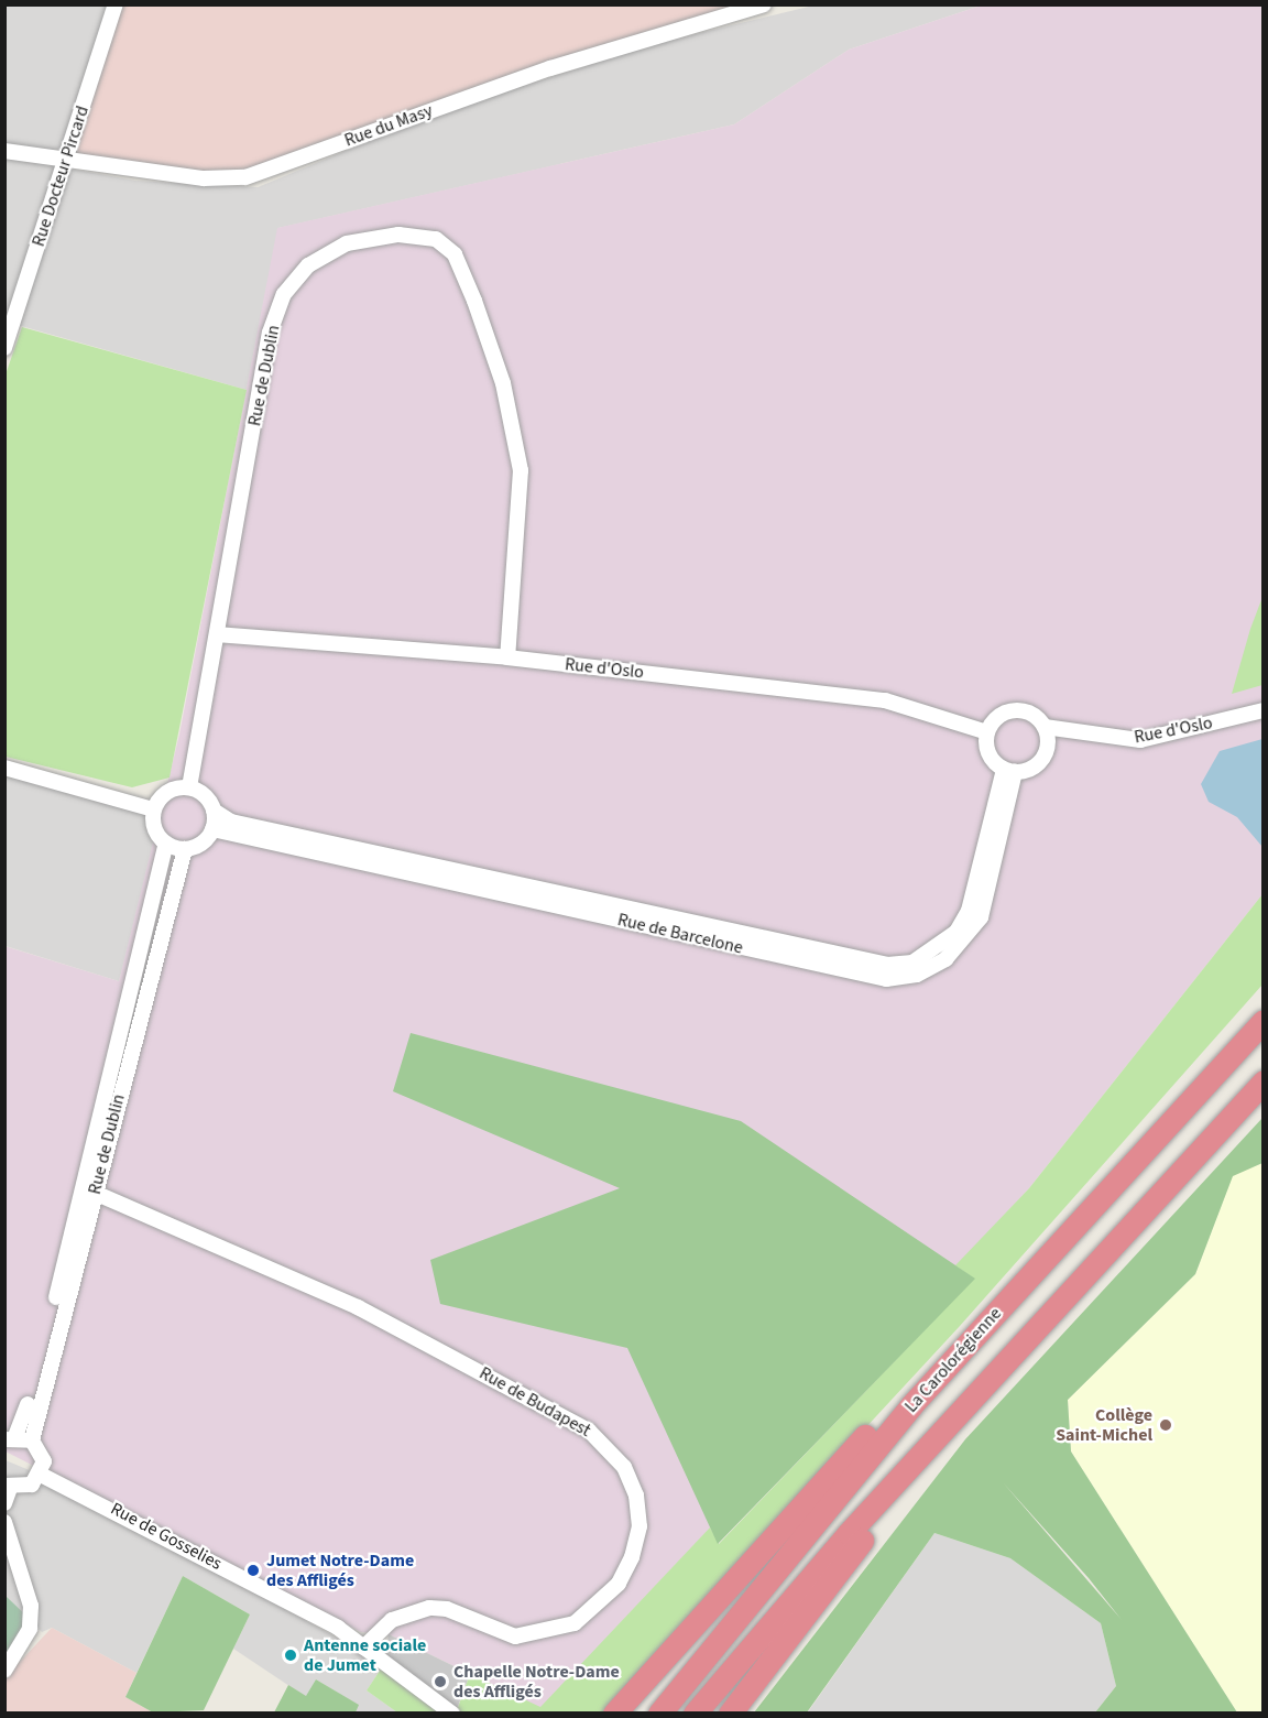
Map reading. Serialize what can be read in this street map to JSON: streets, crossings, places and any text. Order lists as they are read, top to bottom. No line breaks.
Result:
{"streets":{"highway":["La Carolorégienne"],"street":["Rue du Masy","Rue Docteur Pircard","Rue de Dublin","Rue d'Oslo","Rue de Barcelone","Rue de Budapest","Rue de Gosselies"]},"crossings":[["Rue du Masy","Rue Docteur Pircard"],["Rue de Dublin","Rue d'Oslo"],["Rue de Dublin","Rue de Barcelone"],["Rue de Dublin","Rue de Budapest"],["Rue d'Oslo","Rue de Barcelone"],["Rue de Budapest","Rue de Gosselies"]],"places":["Collège Saint-Michel","Jumet Notre-Dame des Affligés","Antenne sociale de Jumet","Chapelle Notre-Dame des Affligés"]}
